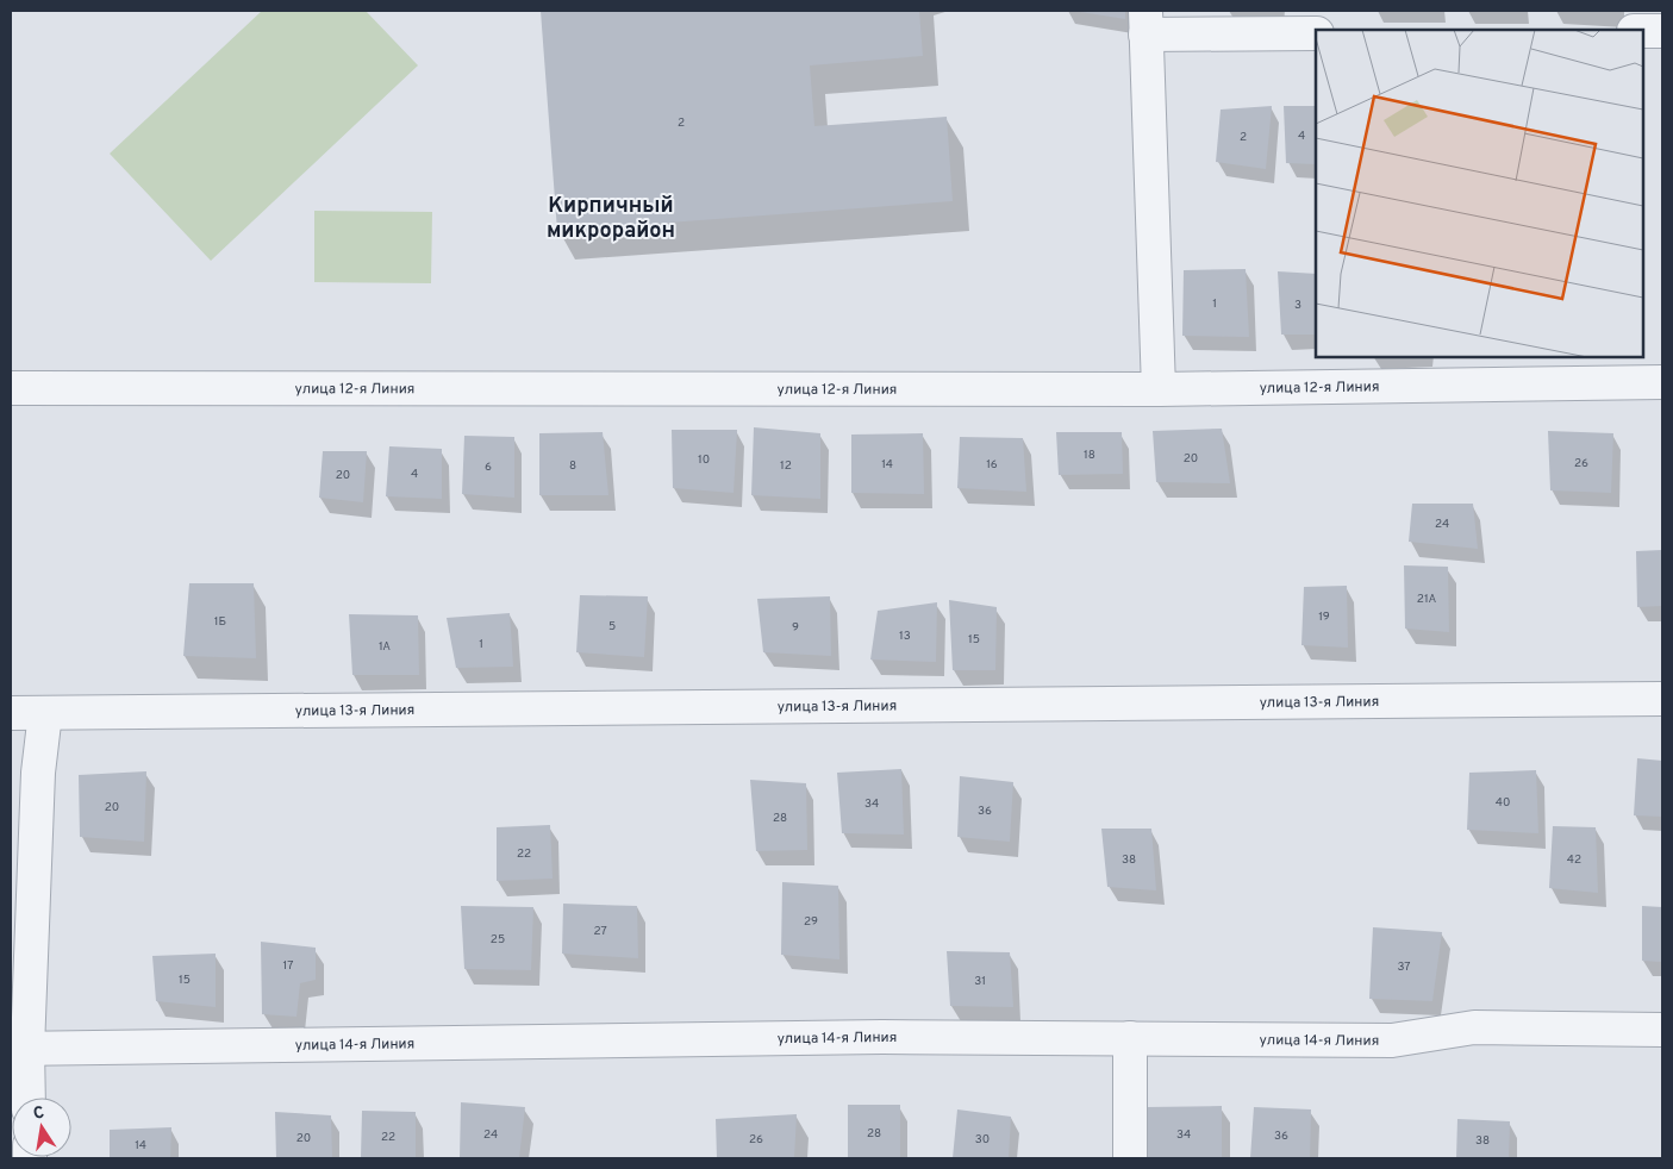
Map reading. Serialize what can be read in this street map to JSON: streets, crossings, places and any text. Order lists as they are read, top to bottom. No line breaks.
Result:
{"streets":{"street":["улица 12-я Линия","улица 13-я Линия","улица 14-я Линия"]},"districts":["Кирпичный микрорайон"],"house_numbers":["2","4","2","1","3","18","20","10","26","14","16","8","12","6","4","20","24","21А","19","1Б","5","9","13","15","1","1А","40","34","20","36","28","22","38","42","29","27","25","17","37","15","31","28","24","34","36","22","20","26","30","38","14"],"north":"top"}
